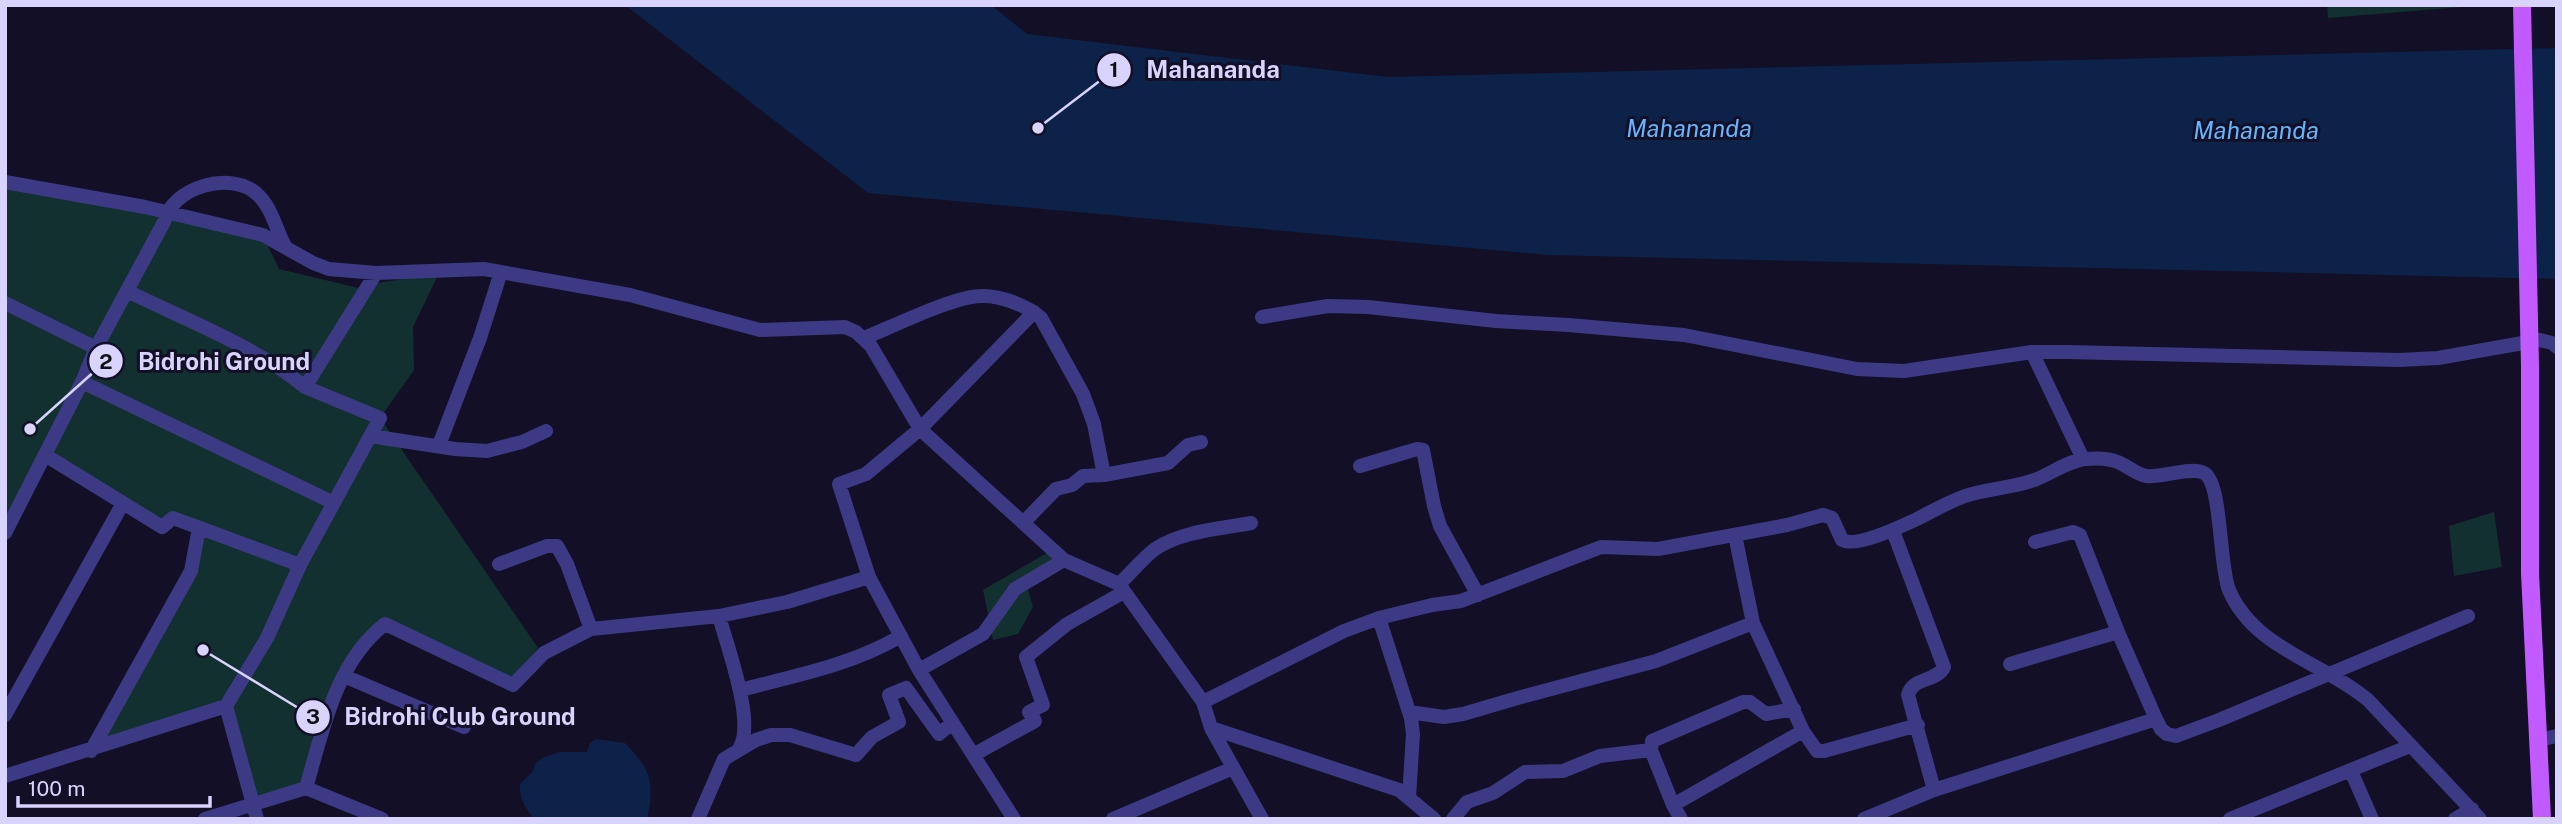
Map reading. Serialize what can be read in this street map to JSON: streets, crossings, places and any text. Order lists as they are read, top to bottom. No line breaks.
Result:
{"water":["Mahananda"],"places":["Mahananda","Bidrohi Ground","Bidrohi Club Ground"],"scale_bar":"100 m"}
